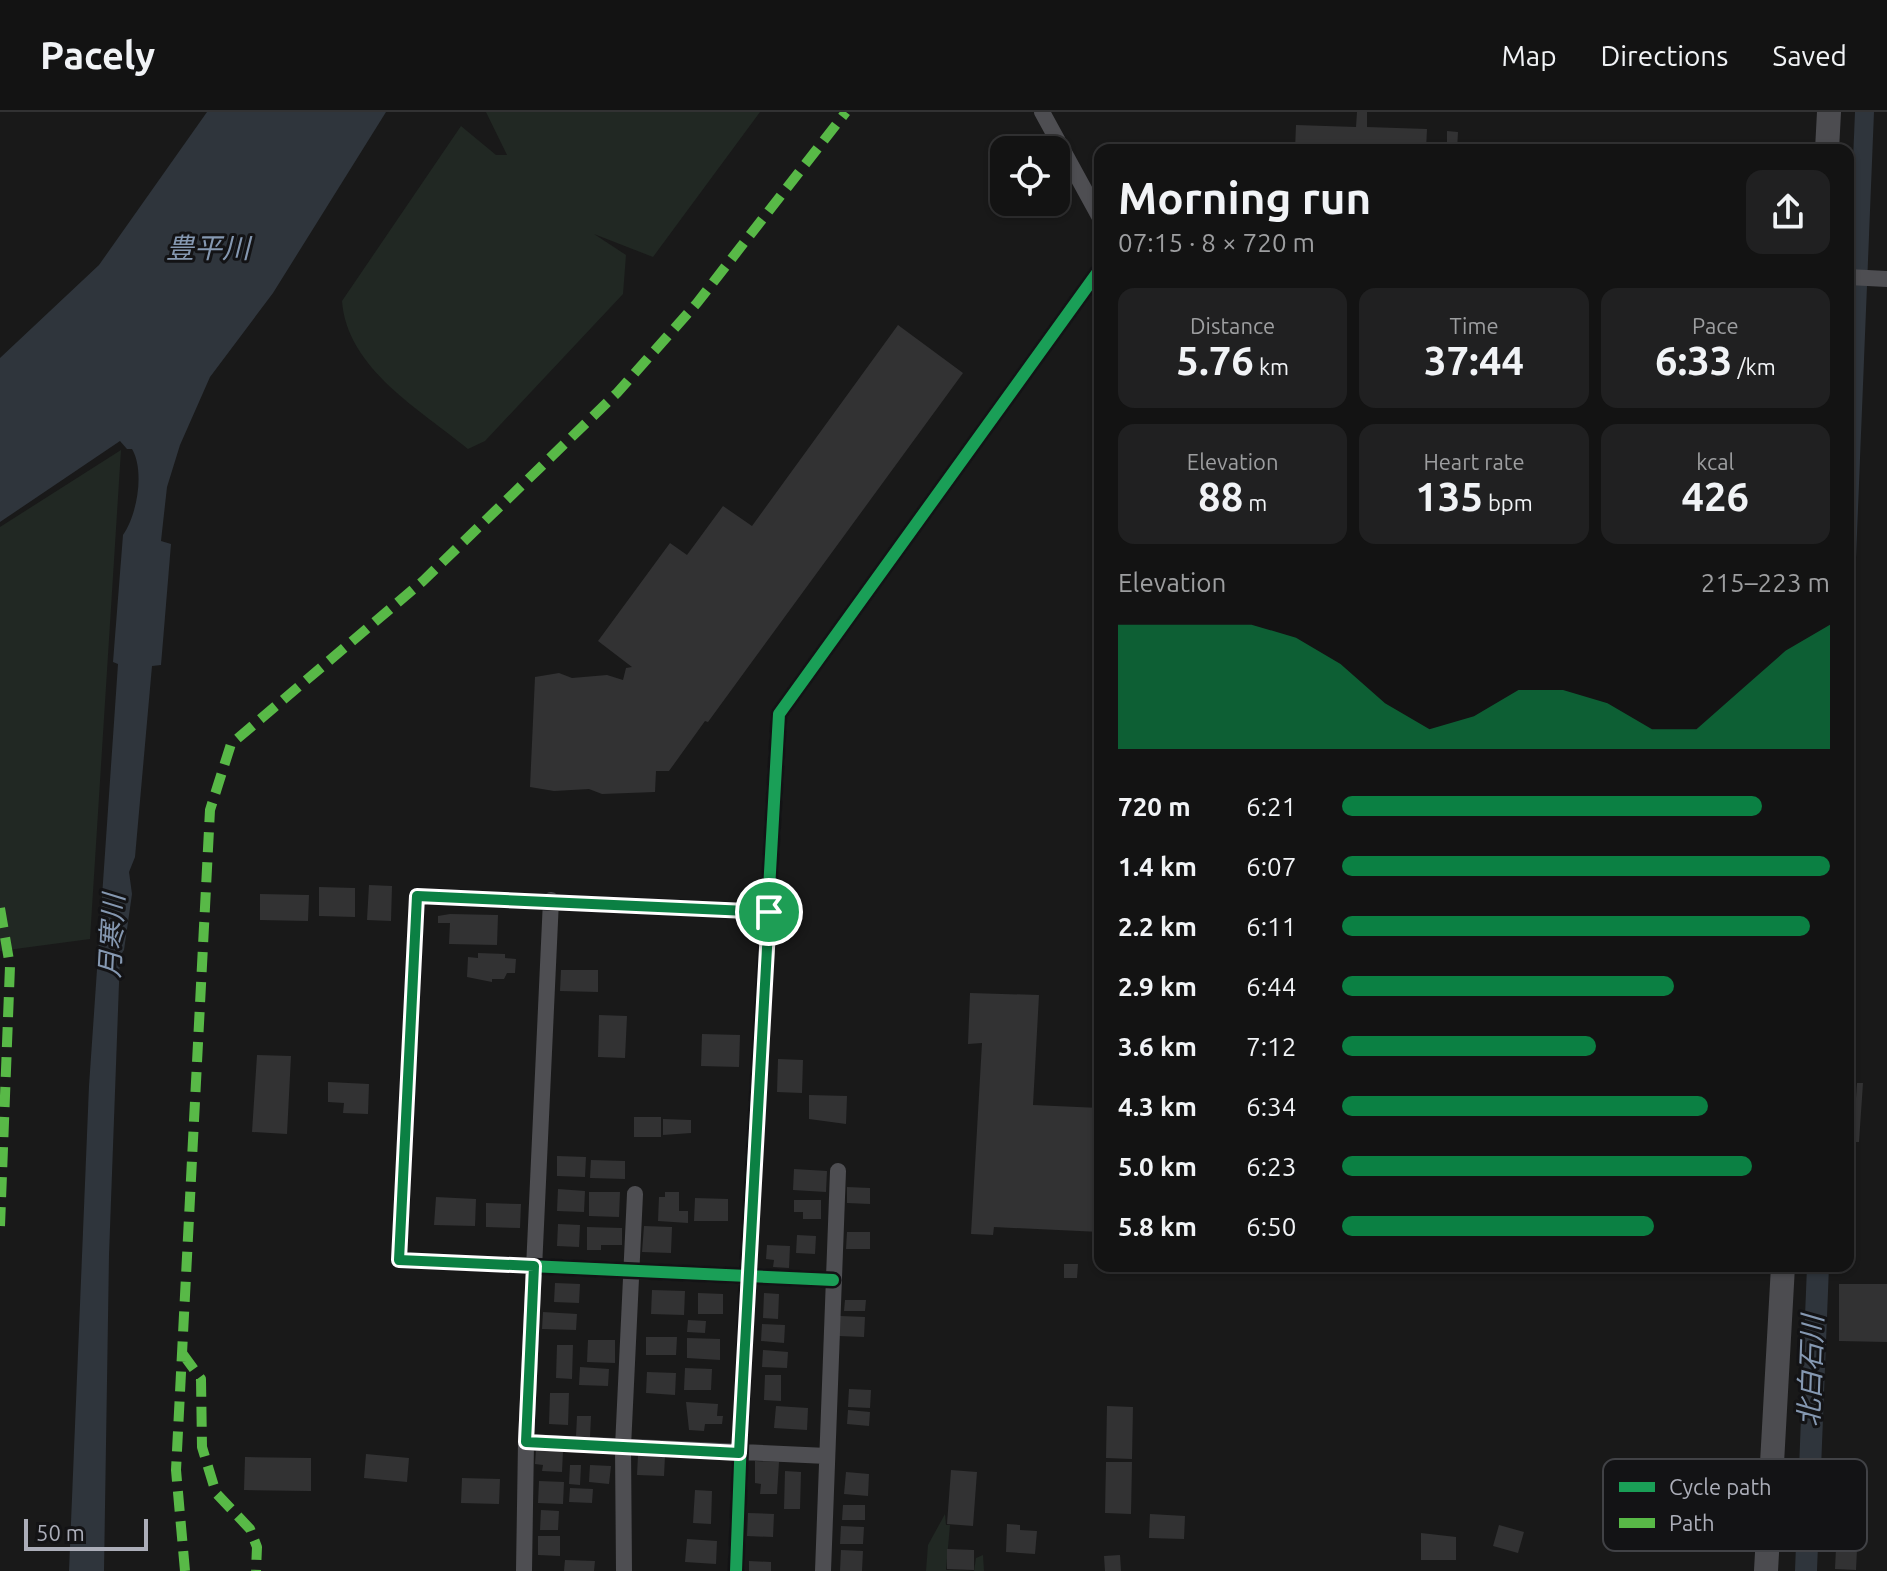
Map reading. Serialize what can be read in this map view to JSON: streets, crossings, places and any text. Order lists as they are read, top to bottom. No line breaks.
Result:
{"water":["豊平川","月寒川","北白石川"],"legend":["Cycle path","Path"],"scale_bar":"50 m","page":{"header":"Pacely","nav":["Map","Directions","Saved"],"heading":["Morning run","07:15 · 8 × 720 m"],"stats":[["Distance","5.76 km"],["Time","37:44"],["Pace","6:33 /km"],["Elevation","88 m"],["Heart rate","135 bpm"],["kcal","426"]],"chart":["Elevation","215–223 m"],"list":[{"name":"720 m","note":"6:21"},{"name":"1.4 km","note":"6:07"},{"name":"2.2 km","note":"6:11"},{"name":"2.9 km","note":"6:44"},{"name":"3.6 km","note":"7:12"},{"name":"4.3 km","note":"6:34"},{"name":"5.0 km","note":"6:23"},{"name":"5.8 km","note":"6:50"}],"scale":"50 m"}}
